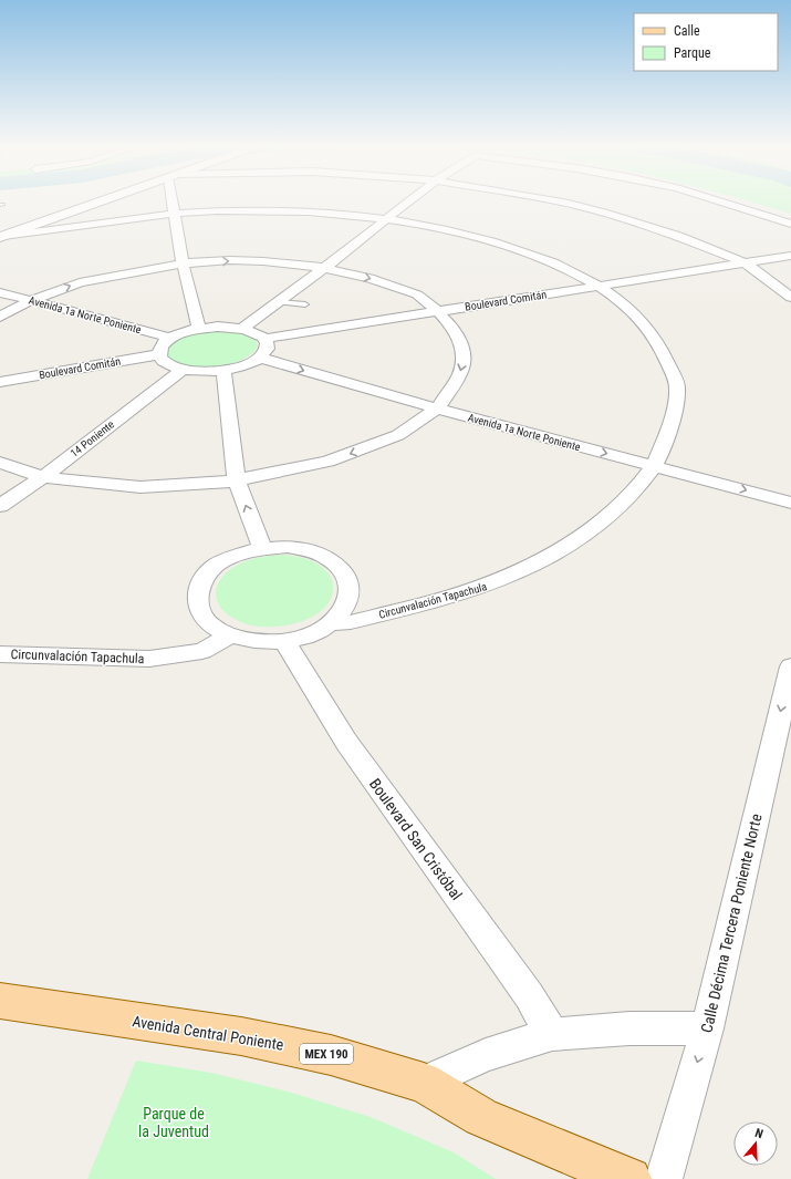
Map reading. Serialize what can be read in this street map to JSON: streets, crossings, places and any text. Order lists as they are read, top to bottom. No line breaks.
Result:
{"streets":{"main road":["Avenida Central Poniente","MEX 190"],"street":["Boulevard Comitán","Avenida 1a Norte Poniente","14 Poniente","Circunvalación Tapachula","Boulevard San Cristóbal","Calle Décima Tercera Poniente Norte"]},"crossings":[["Boulevard Comitán","Circunvalación Tapachula"],["Avenida 1a Norte Poniente","Circunvalación Tapachula"],["Circunvalación Tapachula","Boulevard San Cristóbal"]],"one_way":["Calle Décima Tercera Poniente Norte"],"parks":["Parque de la Juventud"],"legend":["Calle","Parque"],"north":"top"}
